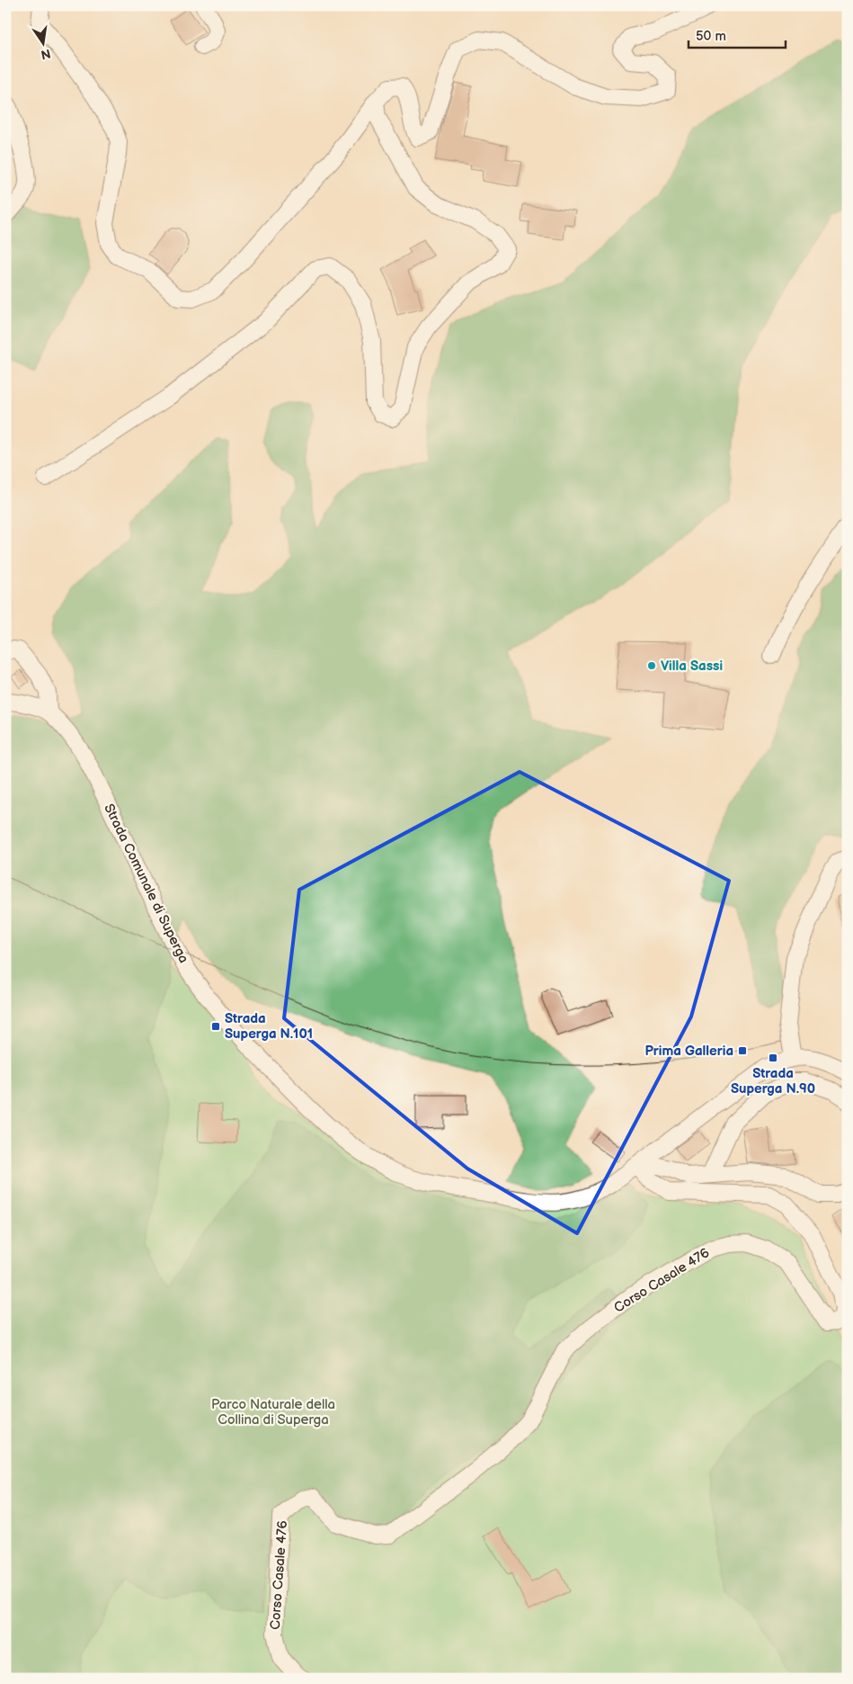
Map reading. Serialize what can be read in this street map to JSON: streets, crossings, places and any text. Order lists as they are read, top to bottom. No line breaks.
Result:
{"streets":{"street":["Strada Comunale di Superga","Corso Casale 476"]},"crossings":[["Strada Comunale di Superga","Corso Casale 476"]],"parks":["Parco Naturale della Collina di Superga"],"places":{"other":["Villa Sassi"],"transit":["Strada Superga N.101","Prima Galleria","Strada Superga N.90"]},"scale_bar":"50 m","north":"bottom"}
